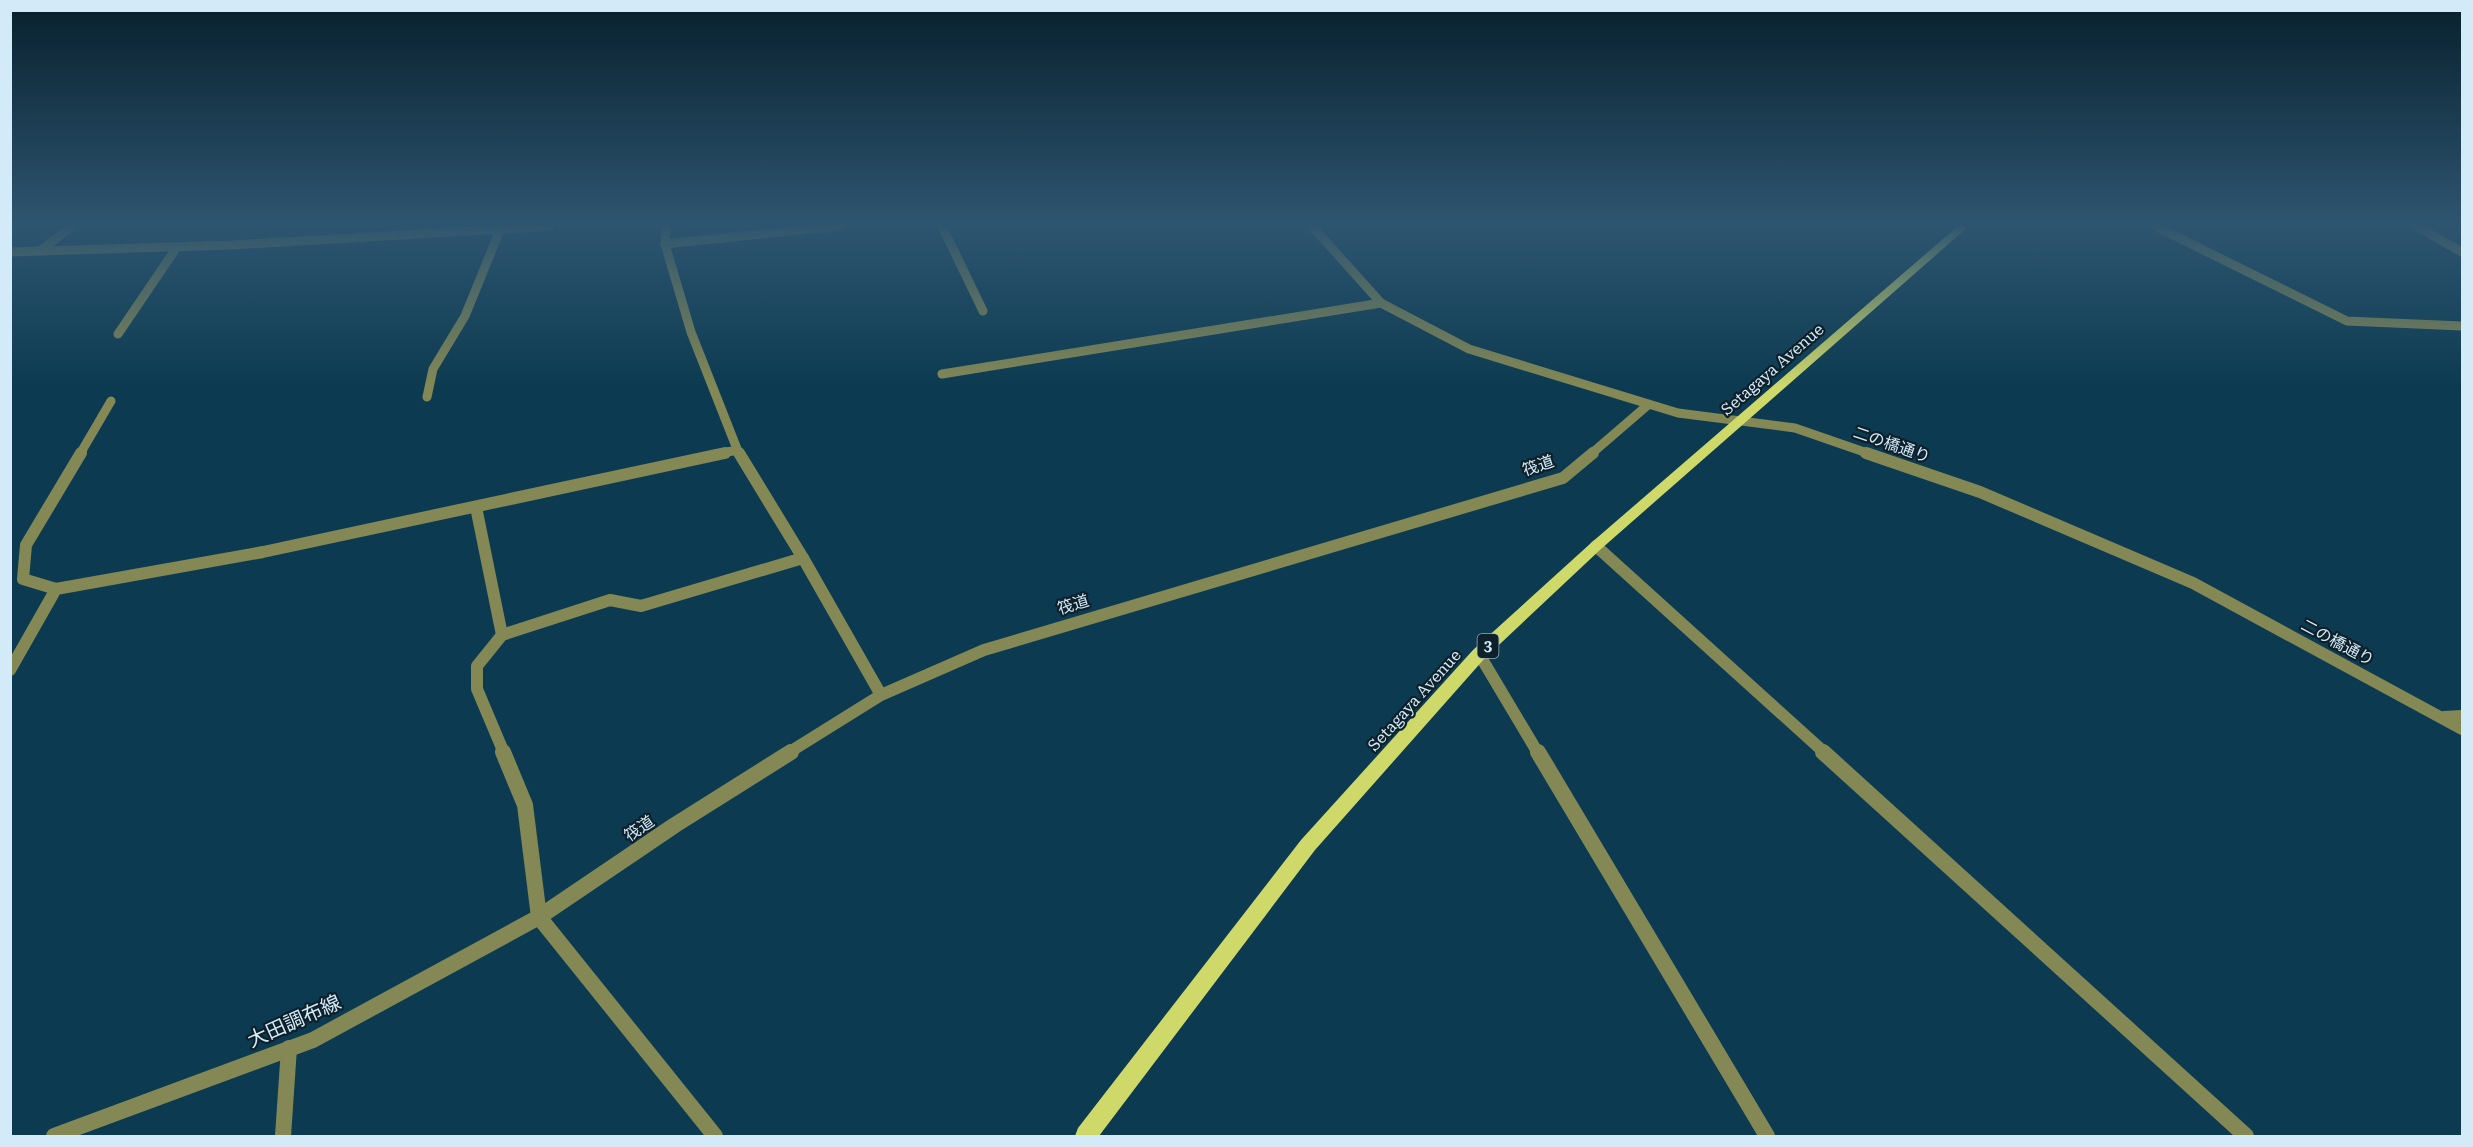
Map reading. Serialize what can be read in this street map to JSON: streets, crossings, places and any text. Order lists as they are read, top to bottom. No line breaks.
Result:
{"streets":{"main road":["Setagaya Avenue","3"],"street":["二の橋通り","筏道","大田調布線"]},"crossings":[["Setagaya Avenue","二の橋通り"],["二の橋通り","筏道"],["筏道","大田調布線"]]}
